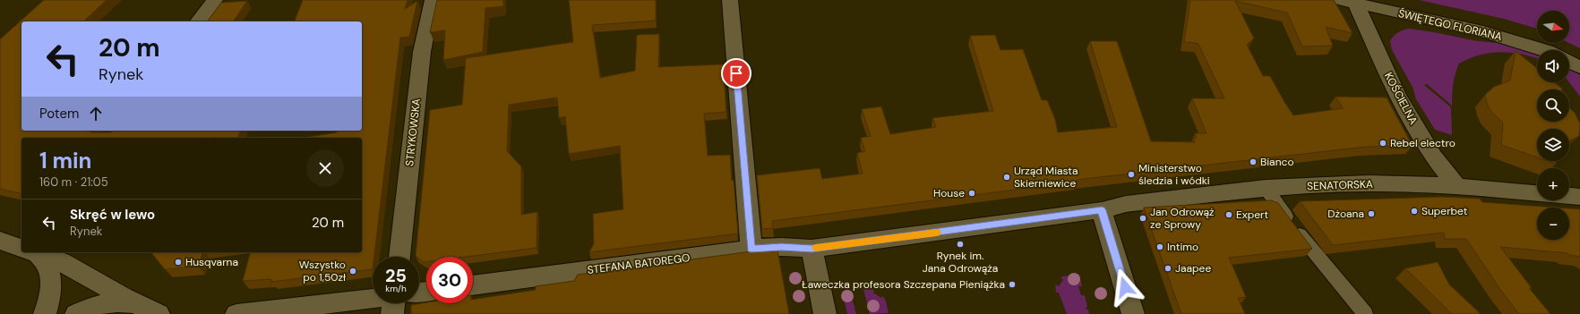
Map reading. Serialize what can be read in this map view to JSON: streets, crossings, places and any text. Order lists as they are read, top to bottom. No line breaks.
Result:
{"streets":{"street":["ŚWIĘTEGO FLORIANA","KOŚCIELNA","STRYKOWSKA","SENATORSKA","STEFANA BATOREGO"]},"crossings":[["ŚWIĘTEGO FLORIANA","KOŚCIELNA"],["KOŚCIELNA","SENATORSKA"],["SENATORSKA","STEFANA BATOREGO"]],"places":["Rebel electro","Bianco","Ministerstwo śledzia i wódki","Urząd Miasta Skierniewice","House","Superbet","Dżoana","Expert","Jan Odrowąż ze Sprowy","Rynek im. Jana Odrowąża","Intimo","Husqvarna","Jaapee","Wszystko po 1,50zł","Ławeczka profesora Szczepana Pieniążka"],"north":"right","page":{"map_buttons":["+","−"],"turn":["20 m","Rynek"],"then":"Potem","heading":["1 min","160 m · 21:05"],"list":[{"name":"Skręć w lewo","note":"Rynek","value":"20 m"}],"speed":"25 km/h","limit":"30"}}
